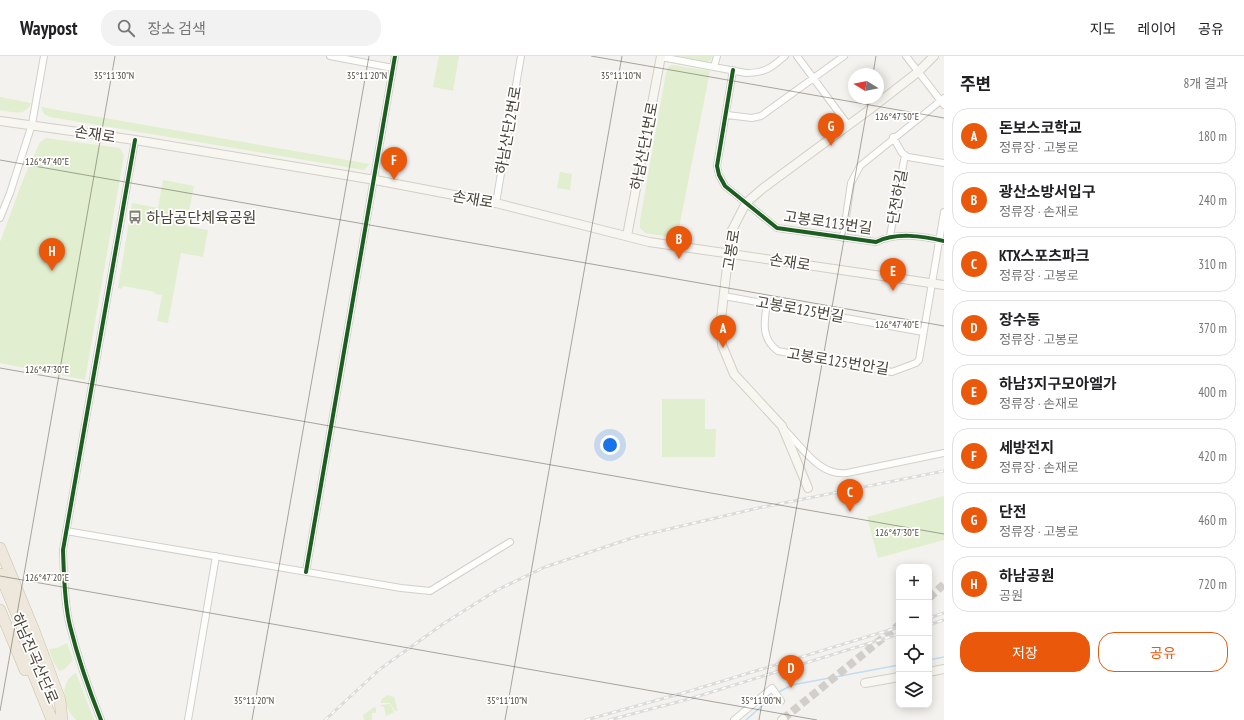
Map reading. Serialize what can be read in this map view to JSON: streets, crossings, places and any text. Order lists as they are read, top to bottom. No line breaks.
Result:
{"streets":{"highway":["하남진곡산단로"],"main road":["손재로","하남산단1번로","고봉로"],"street":["하남산단2번로","단전하길","고봉로113번길","고봉로125번길","고봉로125번안길"]},"crossings":[["하남산단2번로","손재로"],["손재로","하남산단1번로"],["손재로","고봉로"],["손재로","고봉로125번안길"],["단전하길","고봉로113번길"],["고봉로113번길","고봉로"],["고봉로113번길","고봉로125번안길"],["고봉로","고봉로125번길"],["고봉로125번길","고봉로125번안길"]],"places":{"bus stop":["하남공단체육공원"]},"north":"left","page":{"header":"Waypost","search":"장소 검색","nav":["지도","레이어","공유"],"heading":["주변","8개 결과"],"list":[{"mark":"A","name":"돈보스코학교","note":"정류장 · 고봉로","value":"180 m"},{"mark":"B","name":"광산소방서입구","note":"정류장 · 손재로","value":"240 m"},{"mark":"C","name":"KTX스포츠파크","note":"정류장 · 고봉로","value":"310 m"},{"mark":"D","name":"장수동","note":"정류장 · 고봉로","value":"370 m"},{"mark":"E","name":"하남3지구모아엘가","note":"정류장 · 손재로","value":"400 m"},{"mark":"F","name":"세방전지","note":"정류장 · 손재로","value":"420 m"},{"mark":"G","name":"단전","note":"정류장 · 고봉로","value":"460 m"},{"mark":"H","name":"하남공원","note":"공원","value":"720 m"}],"pins":["G","F","B","H","E","A","C","D"],"map_buttons":["+","−"],"buttons":["저장","공유"]},"coordinates":["35°11'30\"N","35°11'20\"N","35°11'10\"N","126°47'50\"E","126°47'40\"E","126°47'30\"E","126°47'20\"E","35°11'00\"N"]}
